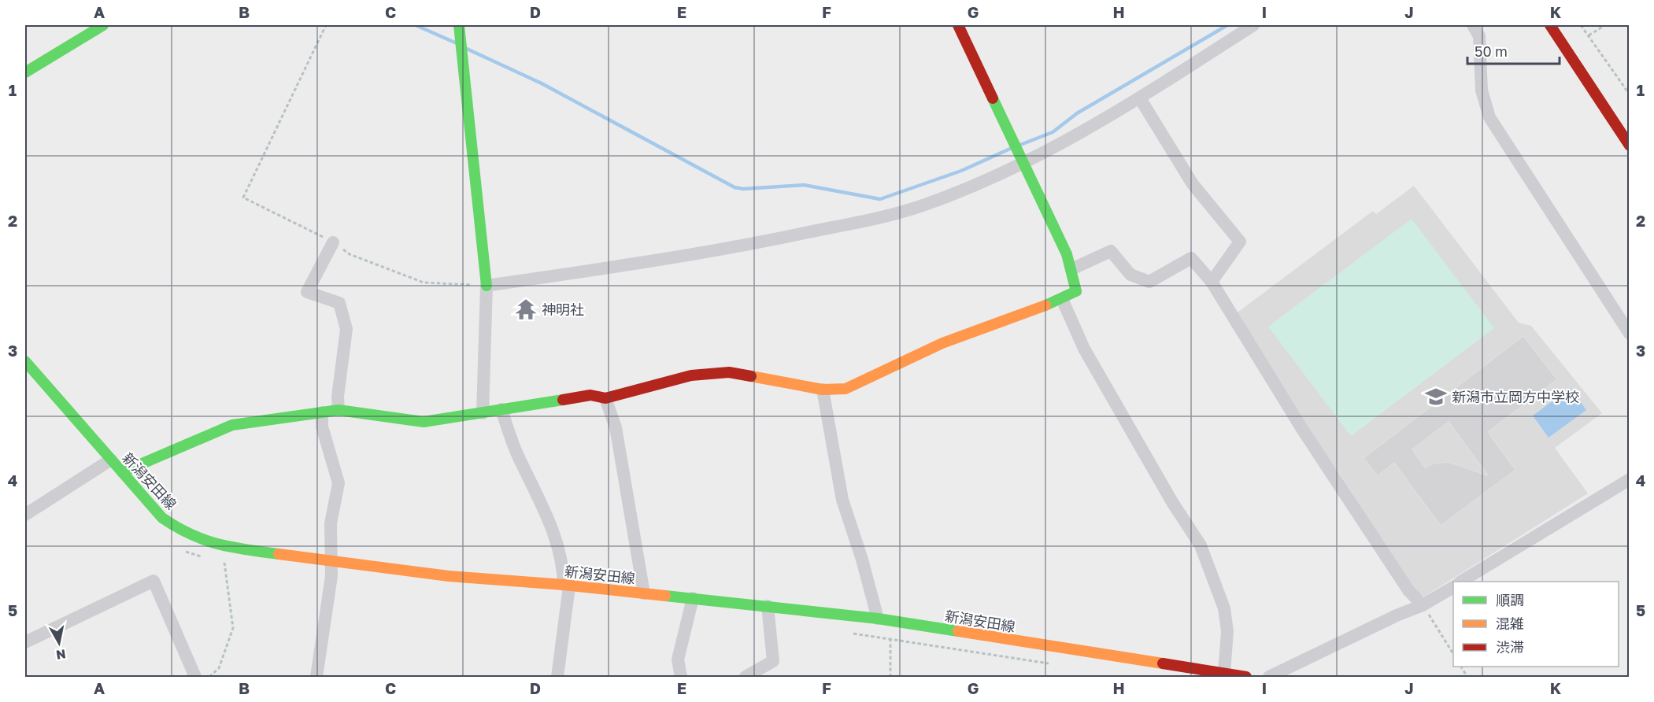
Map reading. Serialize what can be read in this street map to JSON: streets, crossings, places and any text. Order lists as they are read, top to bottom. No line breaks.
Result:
{"streets":{"street":["新潟安田線"]},"places":{"temple":["神明社"],"school or university":["新潟市立岡方中学校"]},"legend":["順調","混雑","渋滞"],"scale_bar":"50 m","north":"bottom","grid":{"columns":["A","B","C","D","E","F","G","H","I","J","K"],"rows":["1","2","3","4","5"]}}
